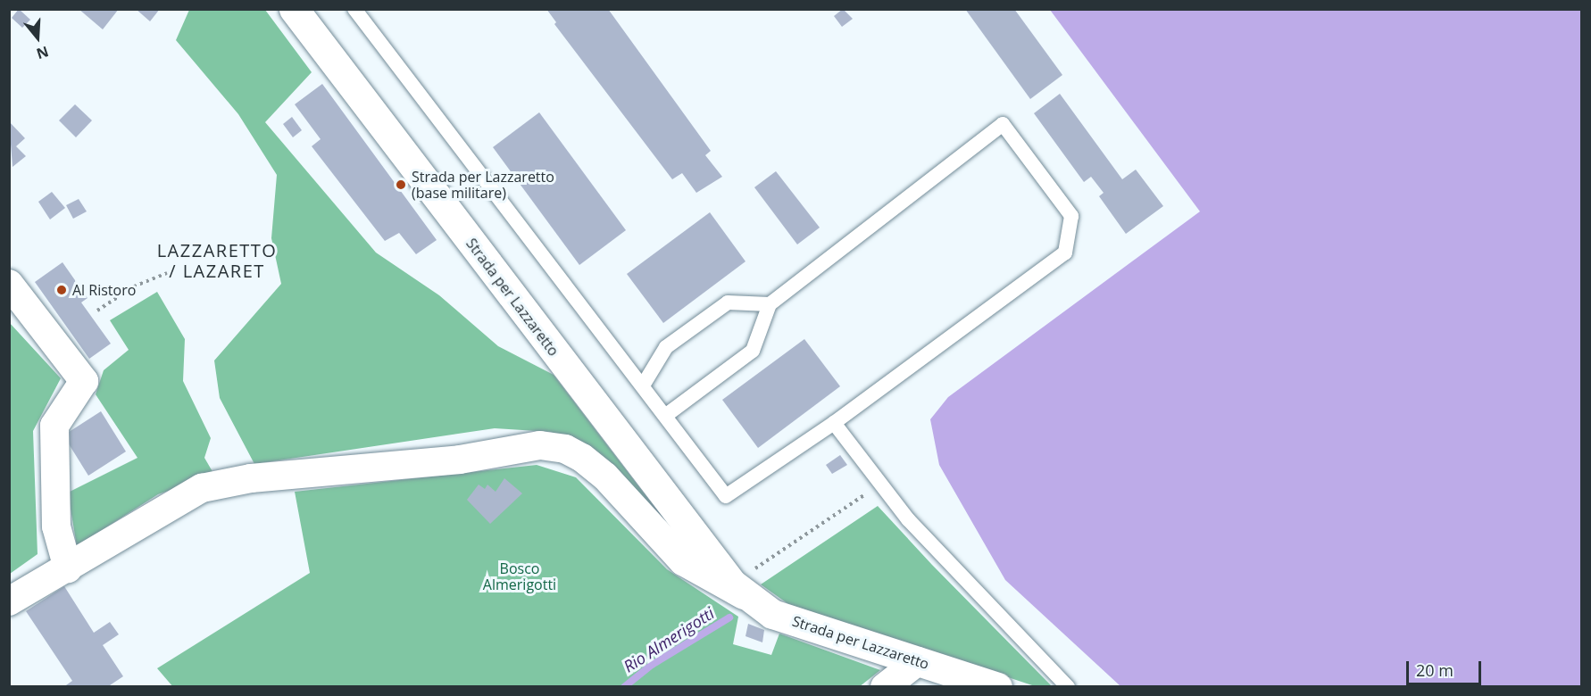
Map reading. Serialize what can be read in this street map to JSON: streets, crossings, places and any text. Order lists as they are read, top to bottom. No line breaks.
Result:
{"streets":{"main road":["Strada per Lazzaretto"]},"districts":["LAZZARETTO / LAZARET"],"water":["Rio Almerigotti"],"parks":["Bosco Almerigotti"],"places":["Strada per Lazzaretto (base militare)","Al Ristoro"],"scale_bar":"20 m","north":"bottom"}
